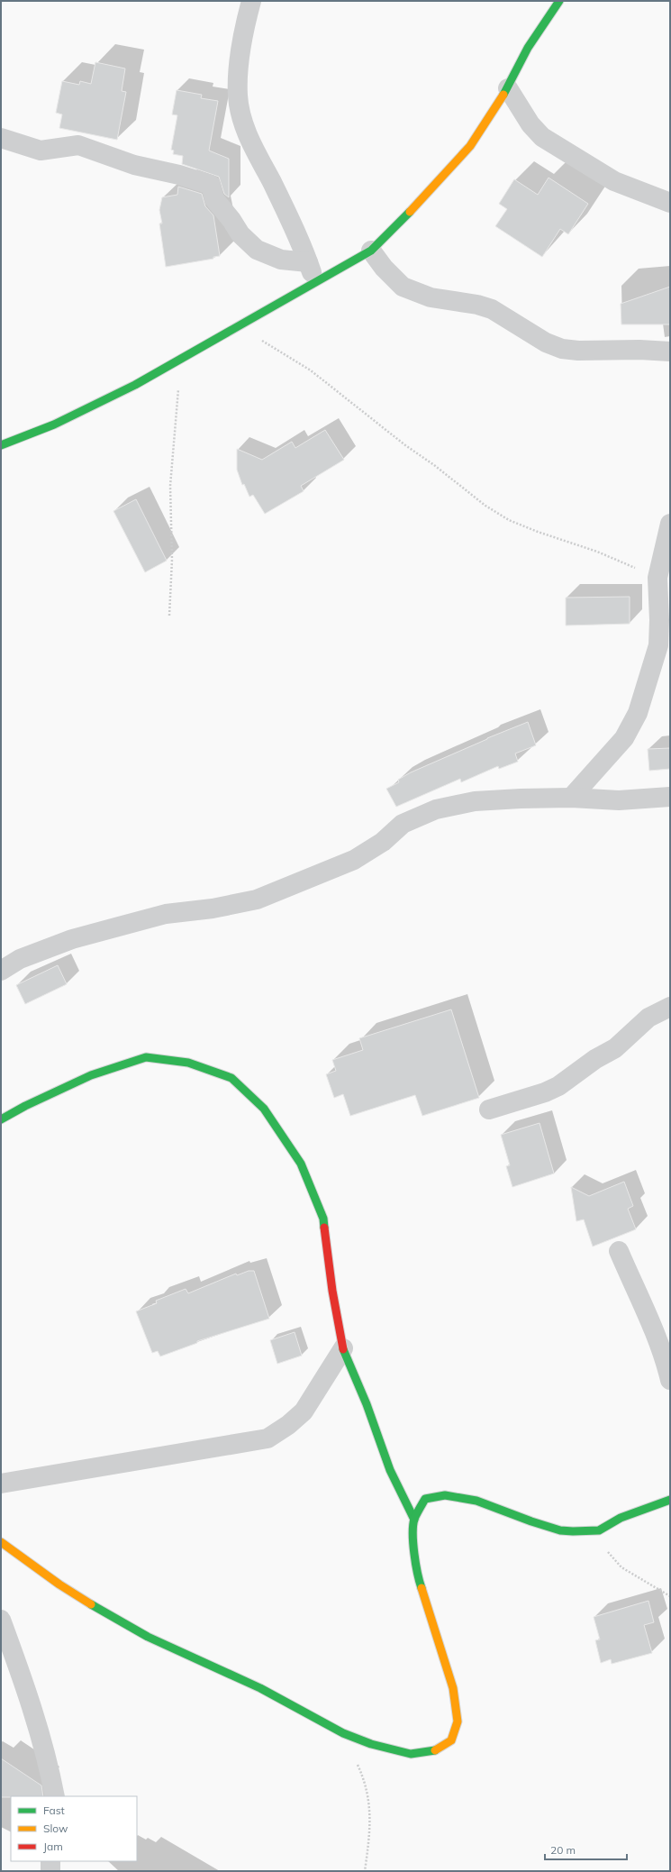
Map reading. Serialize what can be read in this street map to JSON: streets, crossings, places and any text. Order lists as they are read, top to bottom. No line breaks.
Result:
{"legend":["Fast","Slow","Jam"],"scale_bar":"20 m"}
